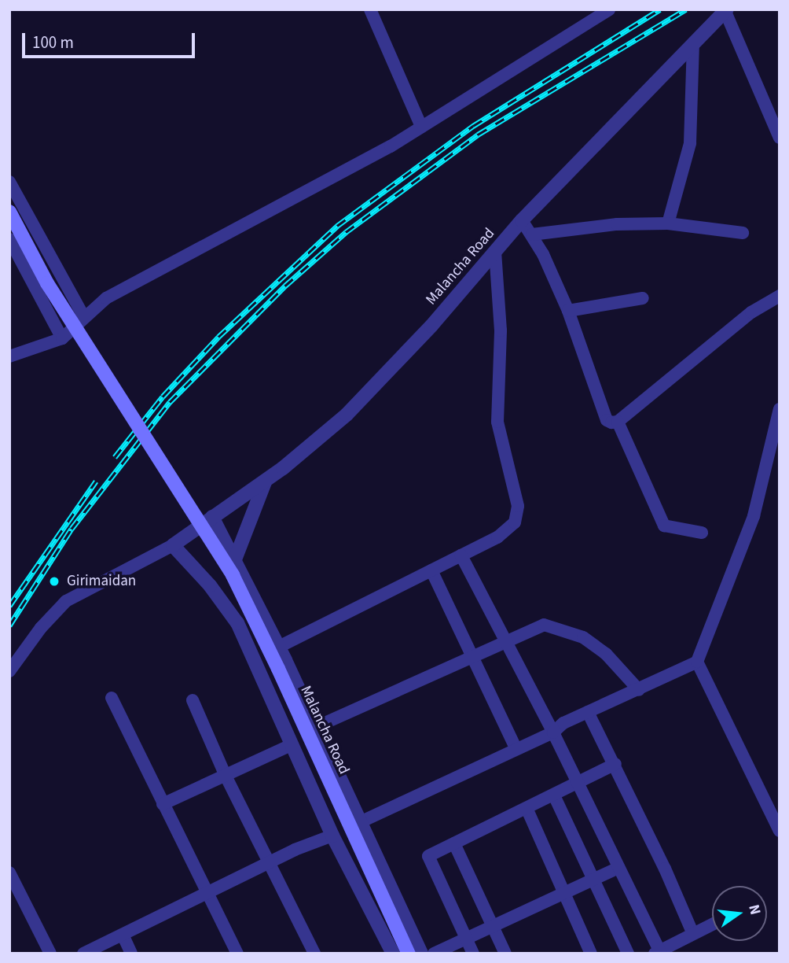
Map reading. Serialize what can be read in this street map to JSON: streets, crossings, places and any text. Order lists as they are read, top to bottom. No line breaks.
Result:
{"streets":{"main road":["Malancha Road"]},"places":["Girimaidan"],"scale_bar":"100 m","north":"right"}
